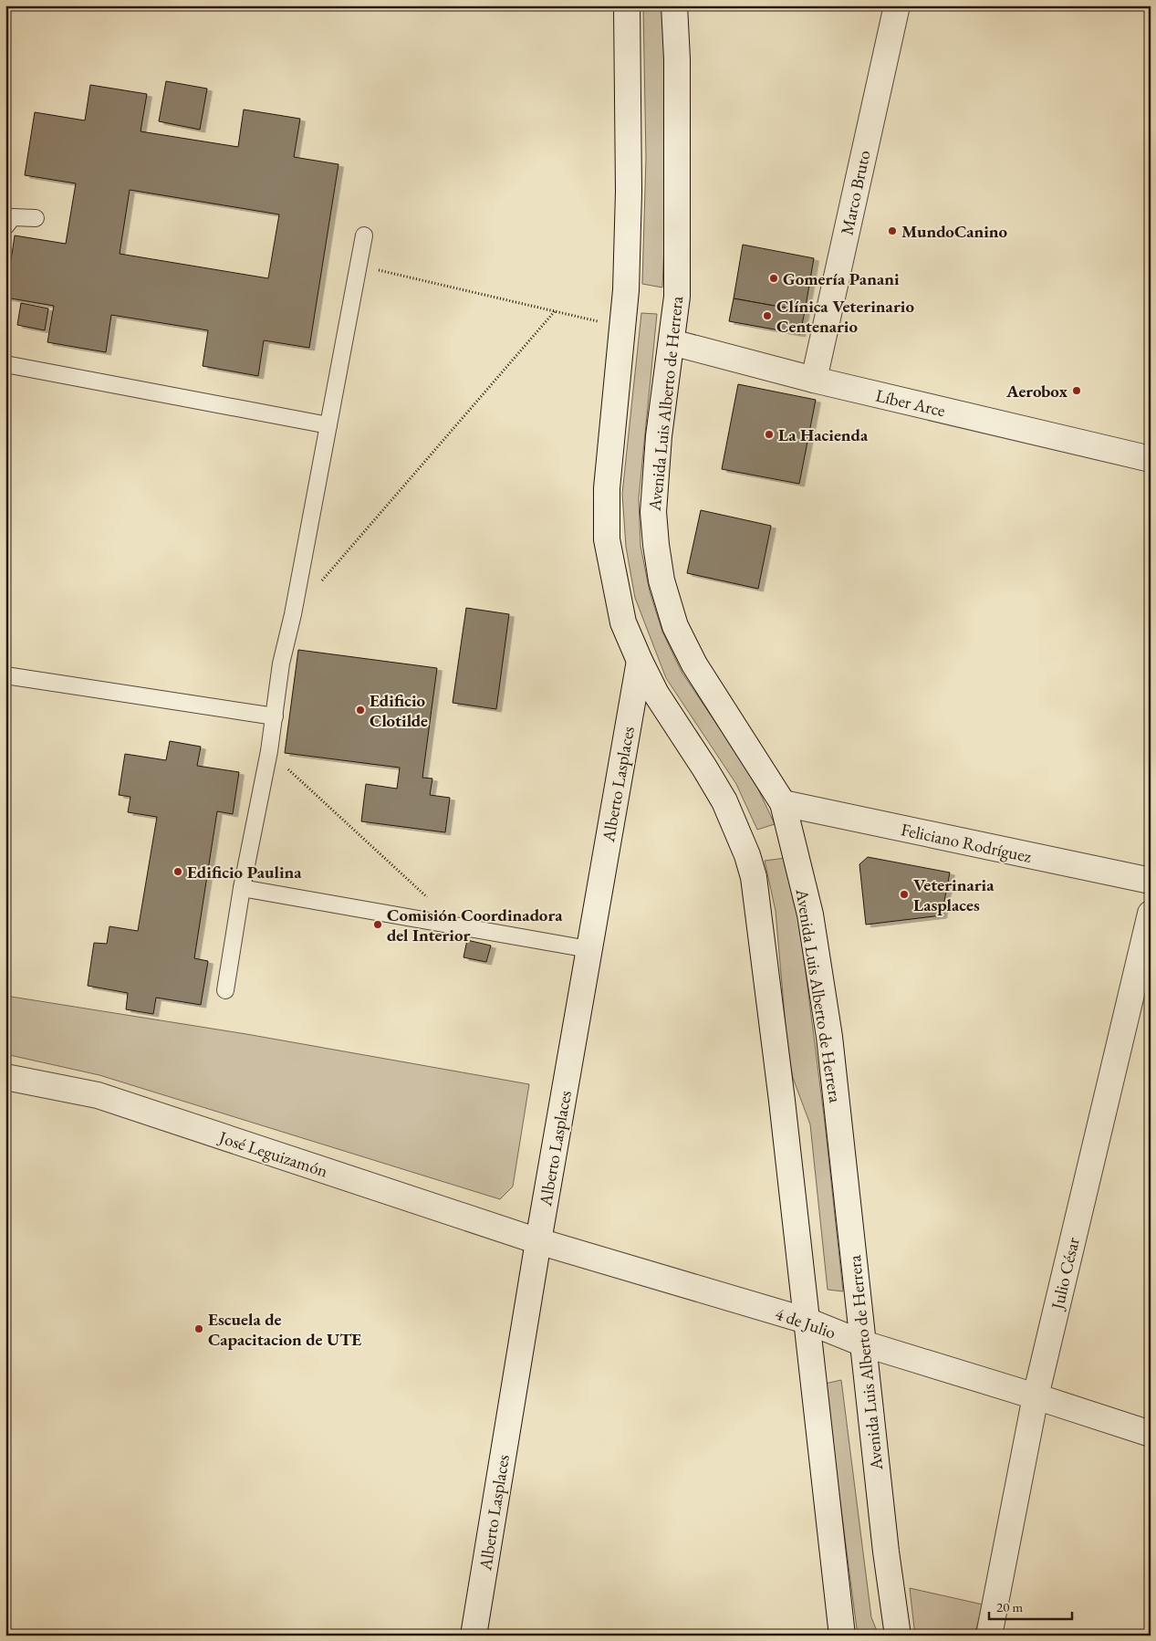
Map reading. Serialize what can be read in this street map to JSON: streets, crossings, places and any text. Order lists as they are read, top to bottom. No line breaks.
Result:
{"streets":{"street":["Marco Bruto","Líber Arce","Avenida Luis Alberto de Herrera","Alberto Lasplaces","Feliciano Rodríguez","José Leguizamón","Julio César","4 de Julio"]},"crossings":[["Marco Bruto","Líber Arce"],["Líber Arce","Avenida Luis Alberto de Herrera"],["Avenida Luis Alberto de Herrera","Feliciano Rodríguez"],["Avenida Luis Alberto de Herrera","4 de Julio"],["Alberto Lasplaces","José Leguizamón"],["Alberto Lasplaces","4 de Julio"],["José Leguizamón","4 de Julio"],["Julio César","4 de Julio"]],"places":["MundoCanino","Gomería Panani","Clínica Veterinario Centenario","Aerobox","La Hacienda","Edificio Clotilde","Edificio Paulina","Veterinaria Lasplaces","Comisión Coordinadora del Interior","Escuela de Capacitacion de UTE"],"scale_bar":"20 m"}
